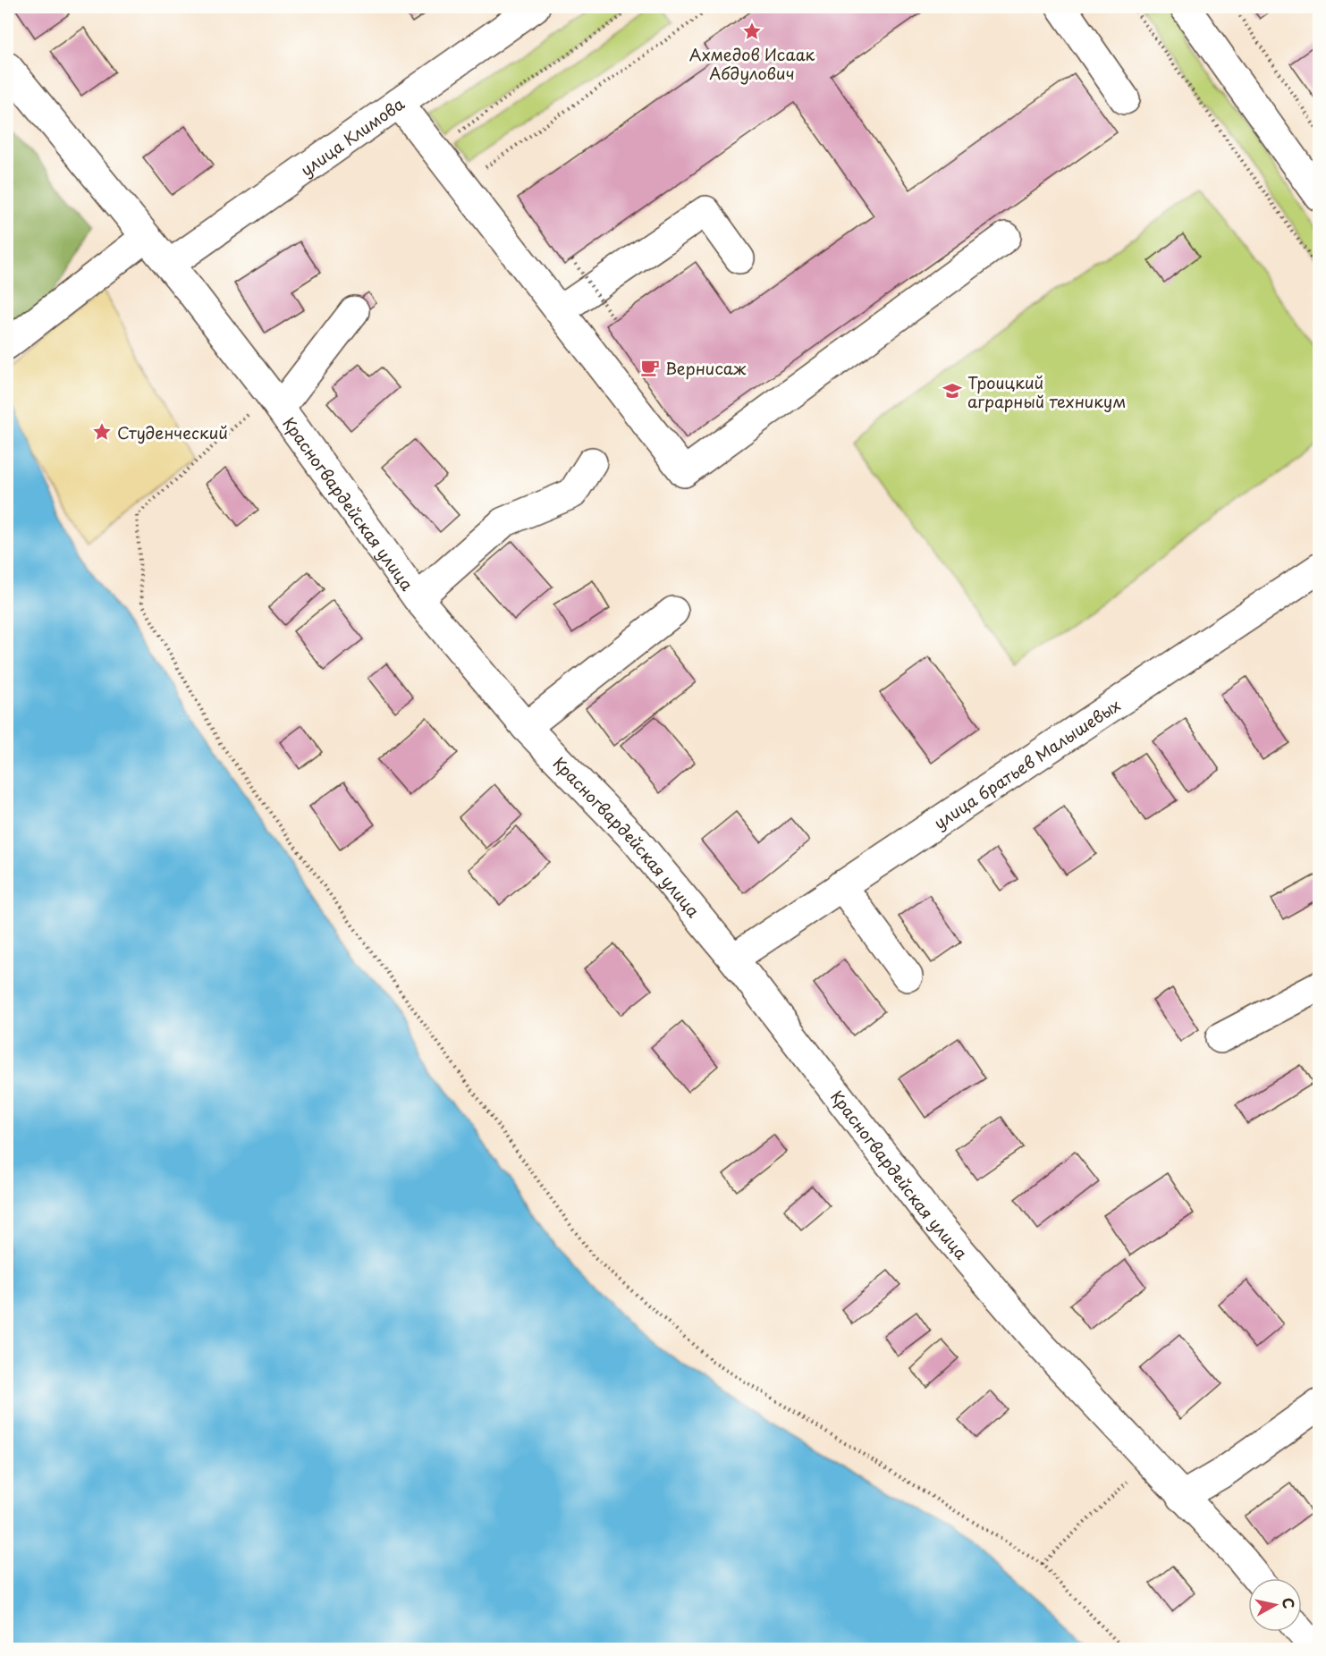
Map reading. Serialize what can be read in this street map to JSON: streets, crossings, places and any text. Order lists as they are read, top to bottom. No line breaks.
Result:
{"streets":{"street":["улица Климова","Красногвардейская улица","улица братьев Малышевых"]},"crossings":[["улица Климова","Красногвардейская улица"],["Красногвардейская улица","улица братьев Малышевых"]],"places":{"place":["Ахмедов Исаак Абдулович","Студенческий"],"cafe":["Вернисаж"],"school or university":["Троицкий аграрный техникум"]},"north":"right"}
